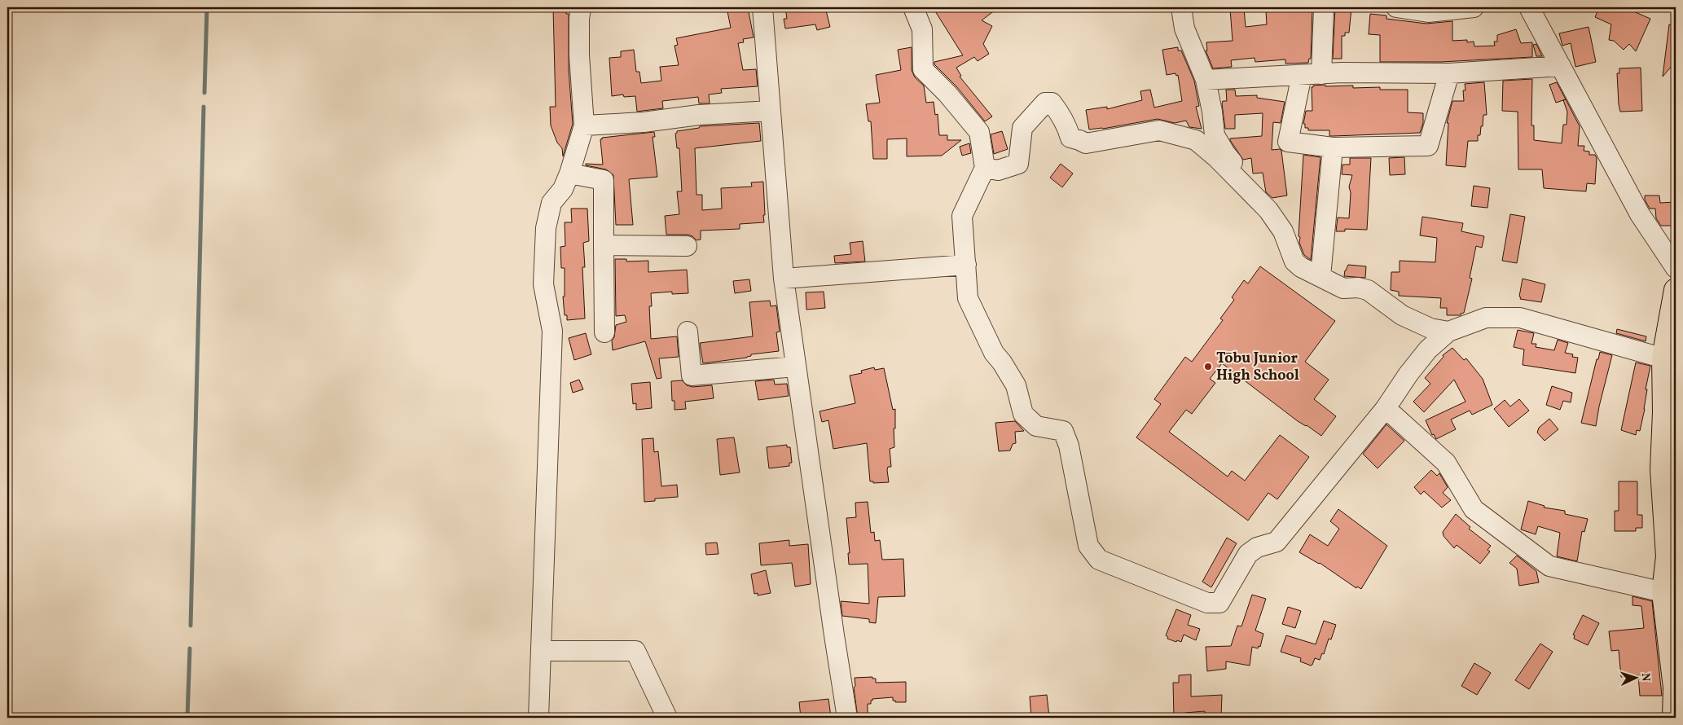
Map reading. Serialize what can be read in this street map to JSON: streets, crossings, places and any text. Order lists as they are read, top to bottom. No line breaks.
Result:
{"places":["Tōbu Junior High School"],"north":"right"}
